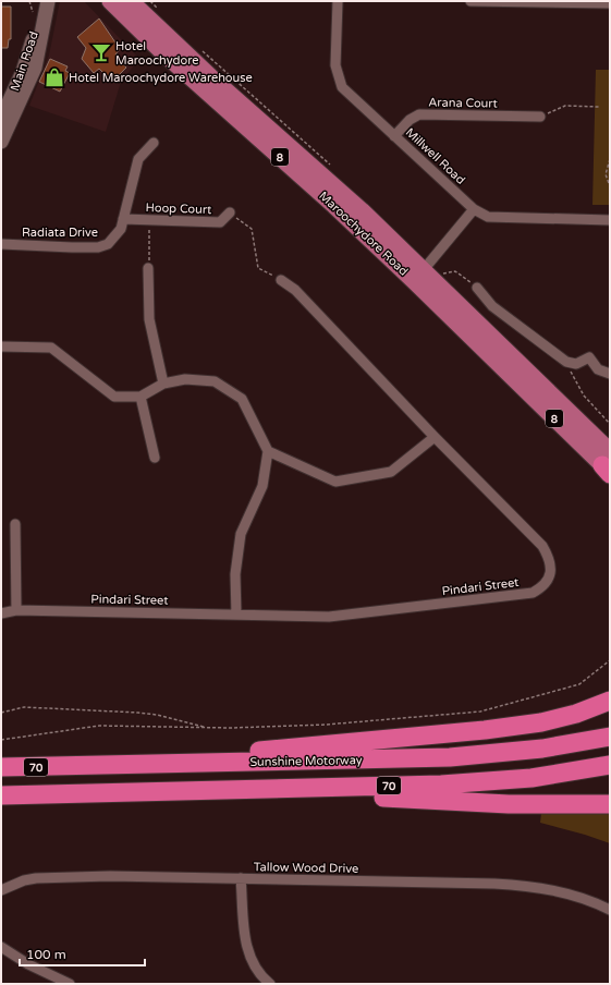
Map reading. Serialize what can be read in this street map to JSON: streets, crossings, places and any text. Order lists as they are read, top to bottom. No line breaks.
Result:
{"streets":{"highway":["Sunshine Motorway","70"],"main road":["Main Road","8","Maroochydore Road"],"street":["Arana Court","Millwell Road","Hoop Court","Radiata Drive","Pindari Street","Tallow Wood Drive"]},"crossings":[["Arana Court","Millwell Road"],["Hoop Court","Radiata Drive"]],"places":{"bar":["Hotel Maroochydore"],"shop":["Hotel Maroochydore Warehouse"]},"scale_bar":"100 m"}
